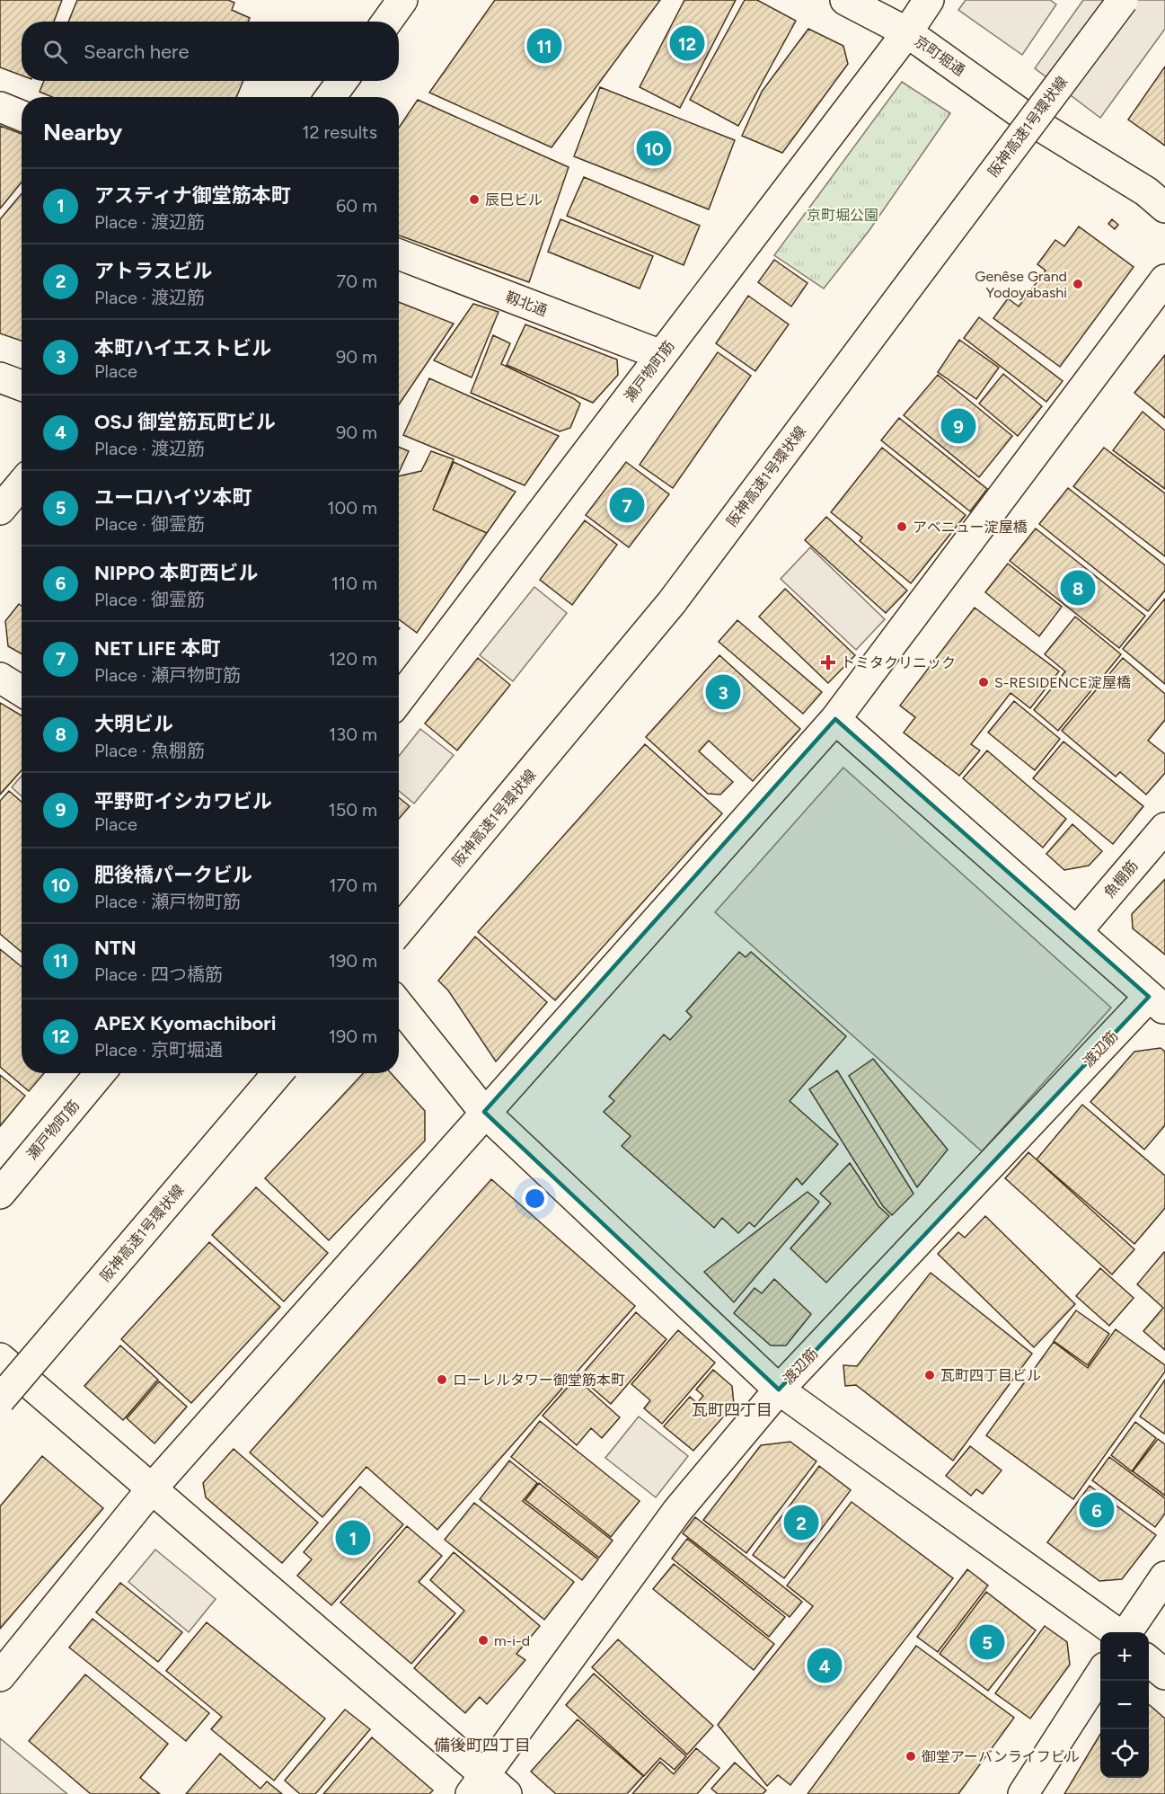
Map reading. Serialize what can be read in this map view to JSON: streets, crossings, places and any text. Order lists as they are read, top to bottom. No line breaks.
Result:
{"streets":{"main road":["京町堀通","阪神高速1号環状線","靱北通","瀬戸物町筋","魚棚筋","渡辺筋"]},"crossings":[["京町堀通","瀬戸物町筋"],["靱北通","瀬戸物町筋"]],"districts":["瓦町四丁目","備後町四丁目"],"parks":["京町堀公園"],"places":{"other":["辰巳ビル","Genêse Grand Yodoyabashi","アベニュー淀屋橋","S-RESIDENCE淀屋橋","瓦町四丁目ビル","ローレルタワー御堂筋本町","m-i-d","御堂アーバンライフビル"],"health":["トミタクリニック"]},"page":{"search":"Search here","pins":["12","11","10","9","7","8","3","6","2","1","5","4"],"heading":["Nearby","12 results"],"list":[{"mark":"1","name":"アスティナ御堂筋本町","note":"Place · 渡辺筋","value":"60 m"},{"mark":"2","name":"アトラスビル","note":"Place · 渡辺筋","value":"70 m"},{"mark":"3","name":"本町ハイエストビル","note":"Place","value":"90 m"},{"mark":"4","name":"OSJ 御堂筋瓦町ビル","note":"Place · 渡辺筋","value":"90 m"},{"mark":"5","name":"ユーロハイツ本町","note":"Place · 御霊筋","value":"100 m"},{"mark":"6","name":"NIPPO 本町西ビル","note":"Place · 御霊筋","value":"110 m"},{"mark":"7","name":"NET LIFE 本町","note":"Place · 瀬戸物町筋","value":"120 m"},{"mark":"8","name":"大明ビル","note":"Place · 魚棚筋","value":"130 m"},{"mark":"9","name":"平野町イシカワビル","note":"Place","value":"150 m"},{"mark":"10","name":"肥後橋パークビル","note":"Place · 瀬戸物町筋","value":"170 m"},{"mark":"11","name":"NTN","note":"Place · 四つ橋筋","value":"190 m"},{"mark":"12","name":"APEX Kyomachibori","note":"Place · 京町堀通","value":"190 m"}],"map_buttons":["+","−"]}}
